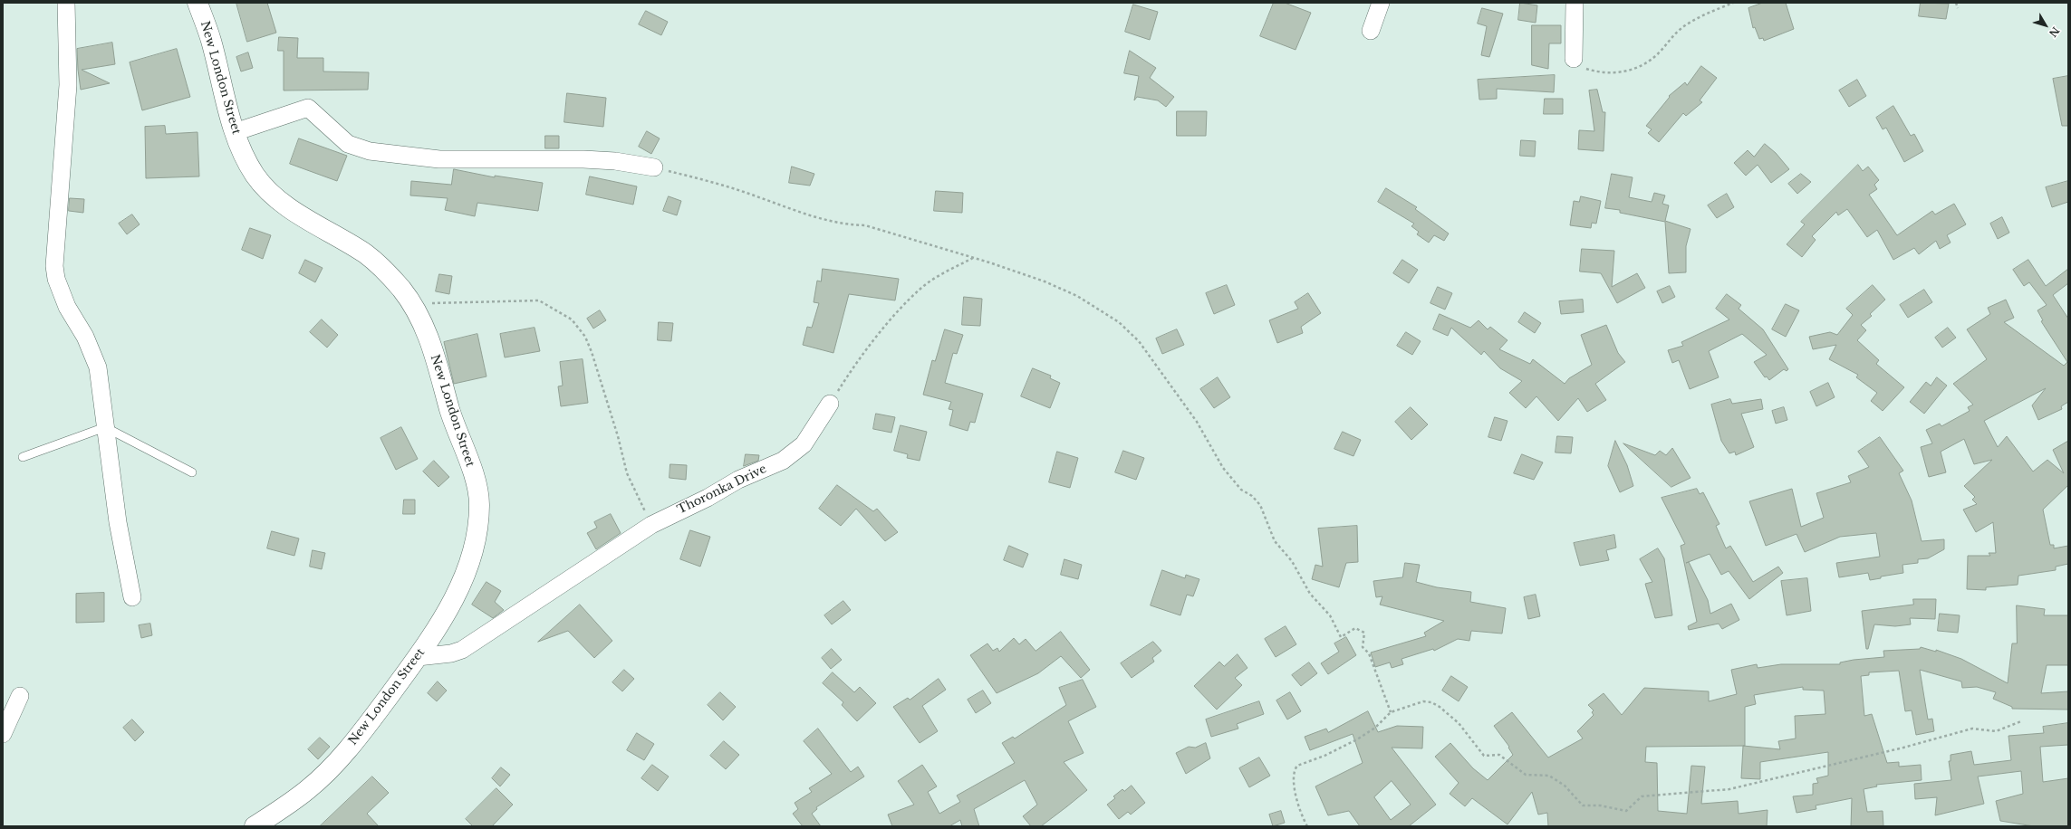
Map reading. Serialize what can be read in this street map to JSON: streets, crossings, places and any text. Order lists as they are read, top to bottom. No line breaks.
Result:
{"streets":{"street":["New London Street","Thoronka Drive"]},"crossings":[["New London Street","Thoronka Drive"]],"north":"bottom right"}
